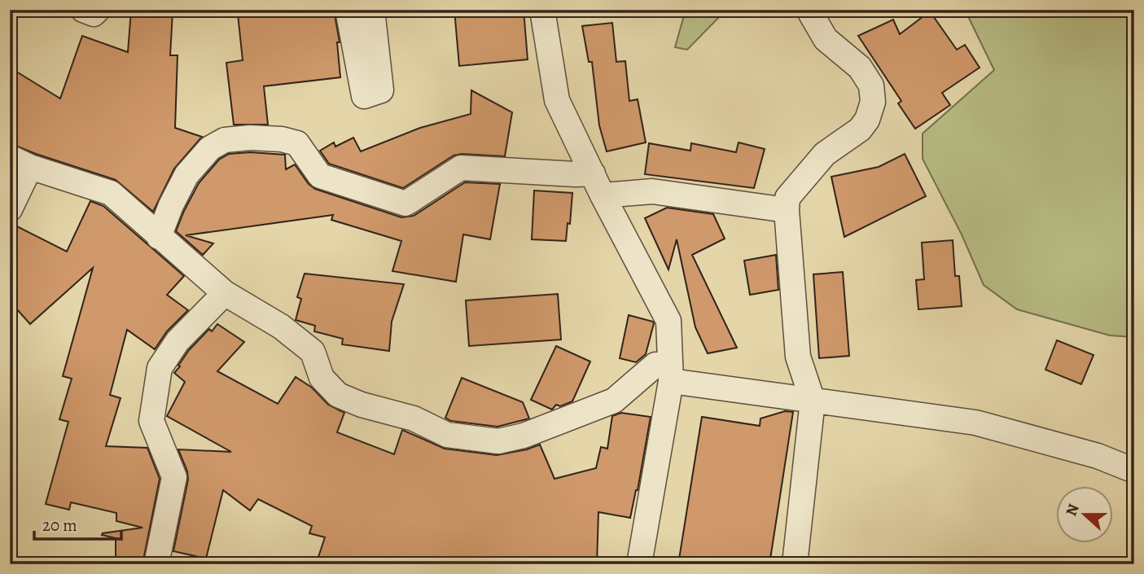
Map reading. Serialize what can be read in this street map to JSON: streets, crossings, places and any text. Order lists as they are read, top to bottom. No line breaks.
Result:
{"scale_bar":"20 m","north":"left"}
